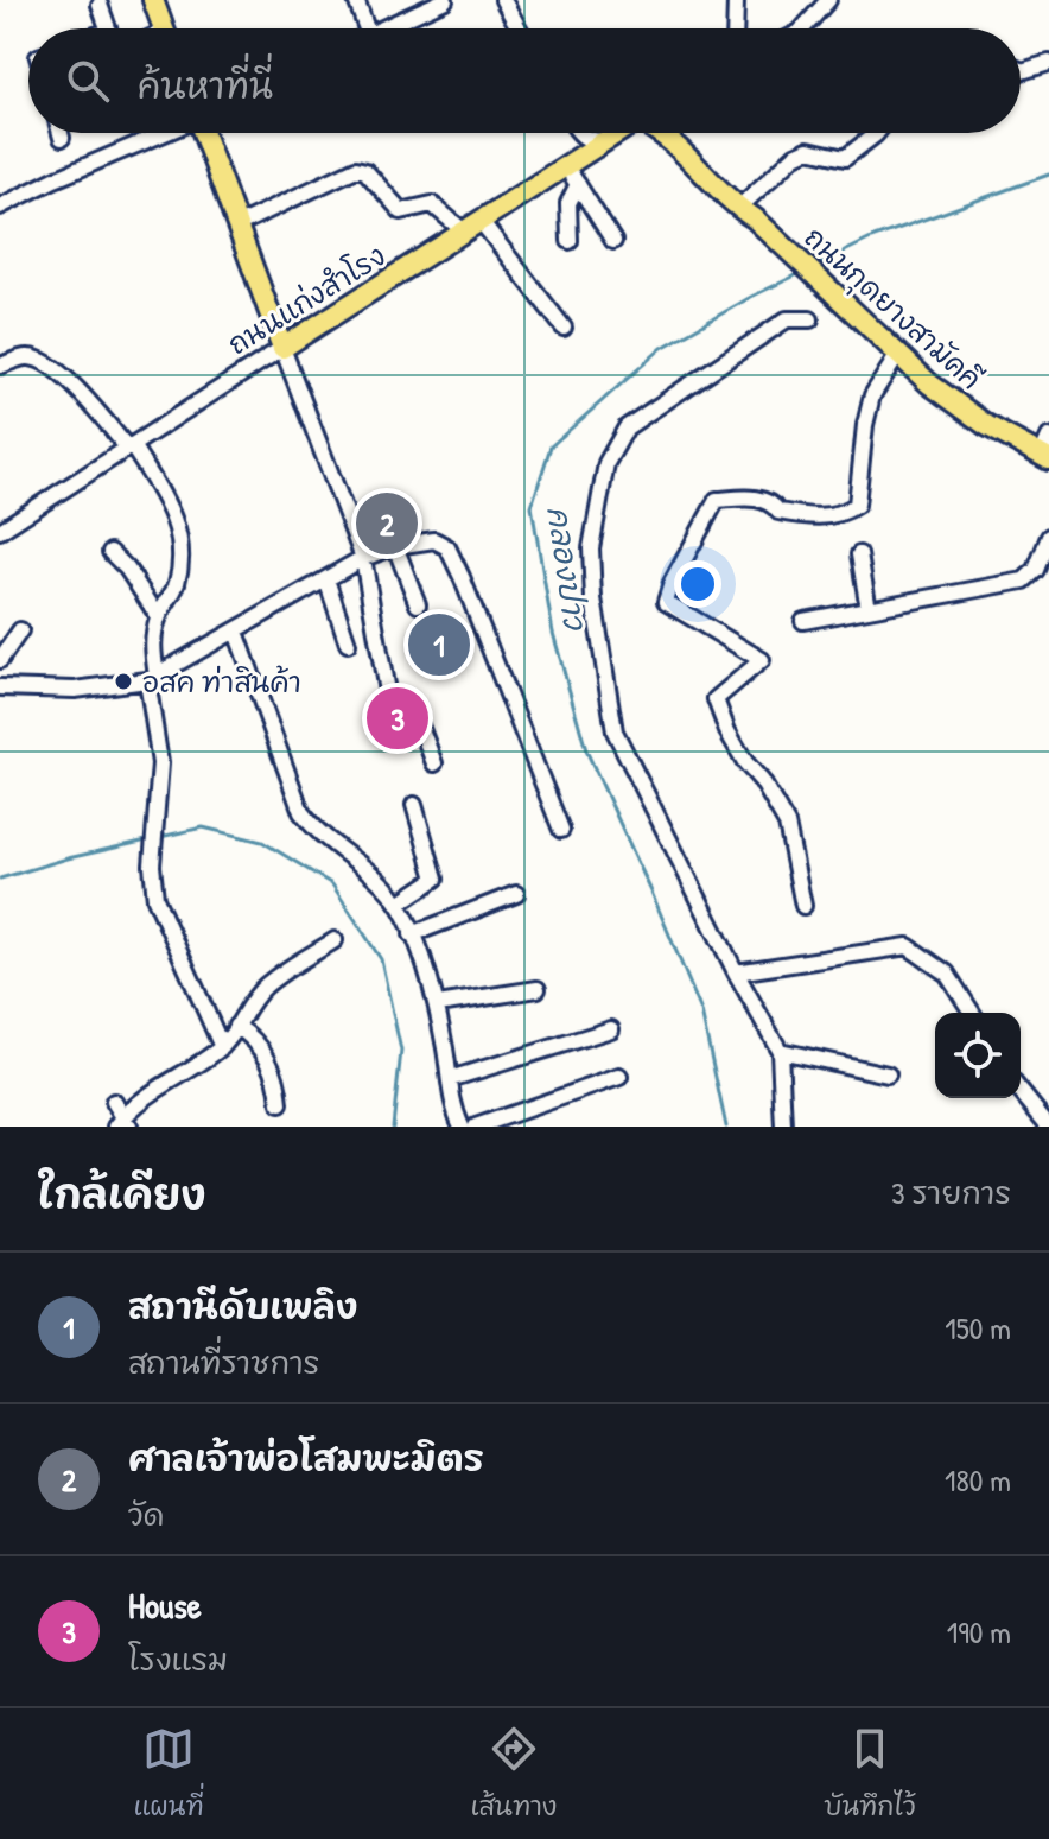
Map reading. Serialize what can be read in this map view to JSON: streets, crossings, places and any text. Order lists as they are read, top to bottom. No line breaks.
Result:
{"streets":{"main road":["ถนนแก่งสำโรง","ถนนกุดยางสามัคคี"]},"water":["คลองปาว"],"places":["อสค ท่าสินค้า"],"page":{"search":"ค้นหาที่นี่","pins":["2","1","3"],"heading":["ใกล้เคียง","3 รายการ"],"list":[{"mark":"1","name":"สถานีดับเพลิง","note":"สถานที่ราชการ","value":"150 m"},{"mark":"2","name":"ศาลเจ้าพ่อโสมพะมิตร","note":"วัด","value":"180 m"},{"mark":"3","name":"House","note":"โรงแรม","value":"190 m"}],"nav":["แผนที่","เส้นทาง","บันทึกไว้"]}}
